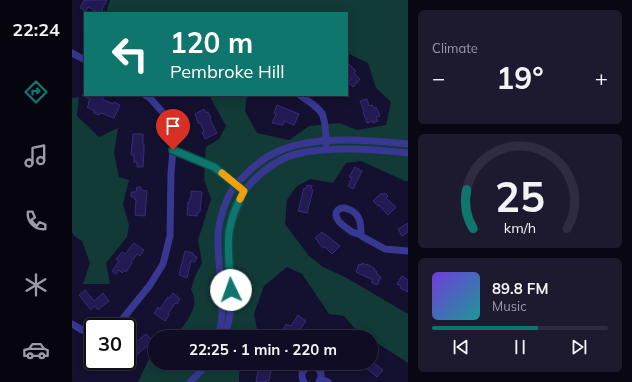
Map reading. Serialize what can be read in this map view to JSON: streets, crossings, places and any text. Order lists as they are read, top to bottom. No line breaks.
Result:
{"page":{"tabs":"22:24","tile":"Climate","turn":["120 m","Pembroke Hill"],"heat":["−","19°","+"],"song":["89.8 FM","Music"],"limit":"30","trip":"22:25 · 1 min · 220 m","gauge":["25","km/h"]}}
